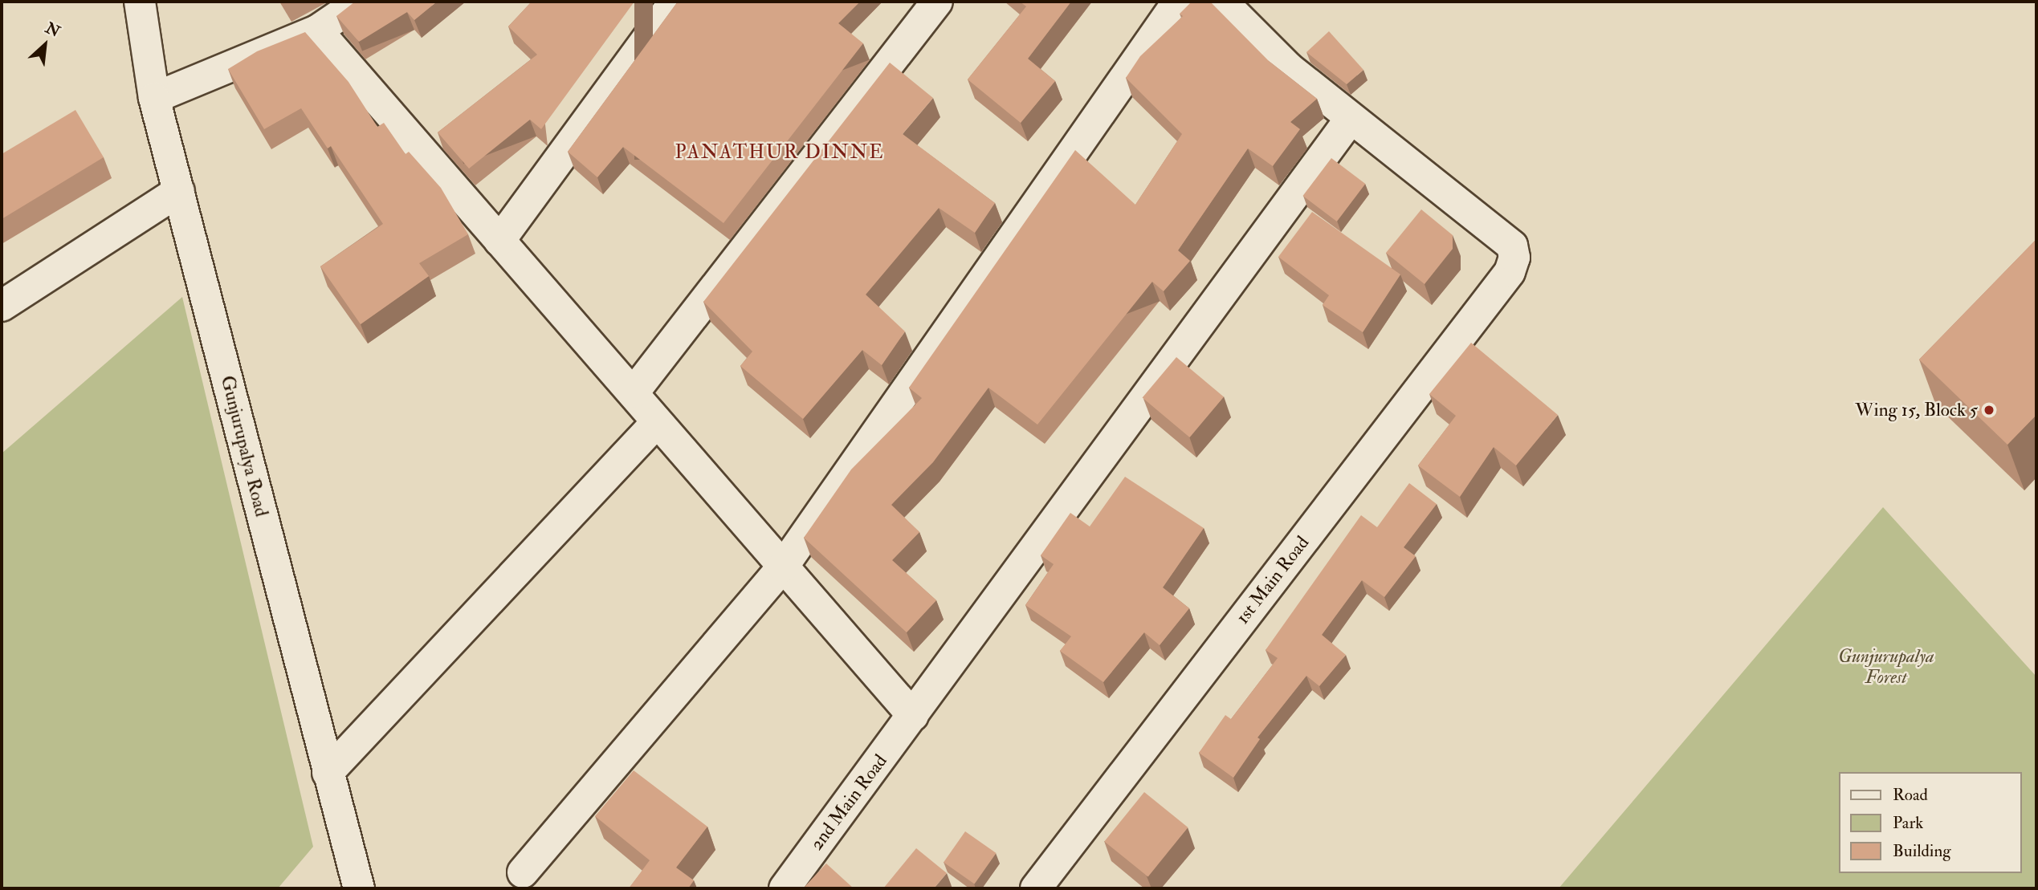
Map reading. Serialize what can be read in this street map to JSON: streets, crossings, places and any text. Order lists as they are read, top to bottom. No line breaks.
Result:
{"streets":{"street":["Gunjurupalya Road","1st Main Road","2nd Main Road"]},"crossings":[["1st Main Road","2nd Main Road"]],"districts":["PANATHUR DINNE"],"parks":["Gunjurupalya Forest"],"places":["Wing 15, Block 5"],"legend":["Road","Park","Building"],"north":"top right"}
